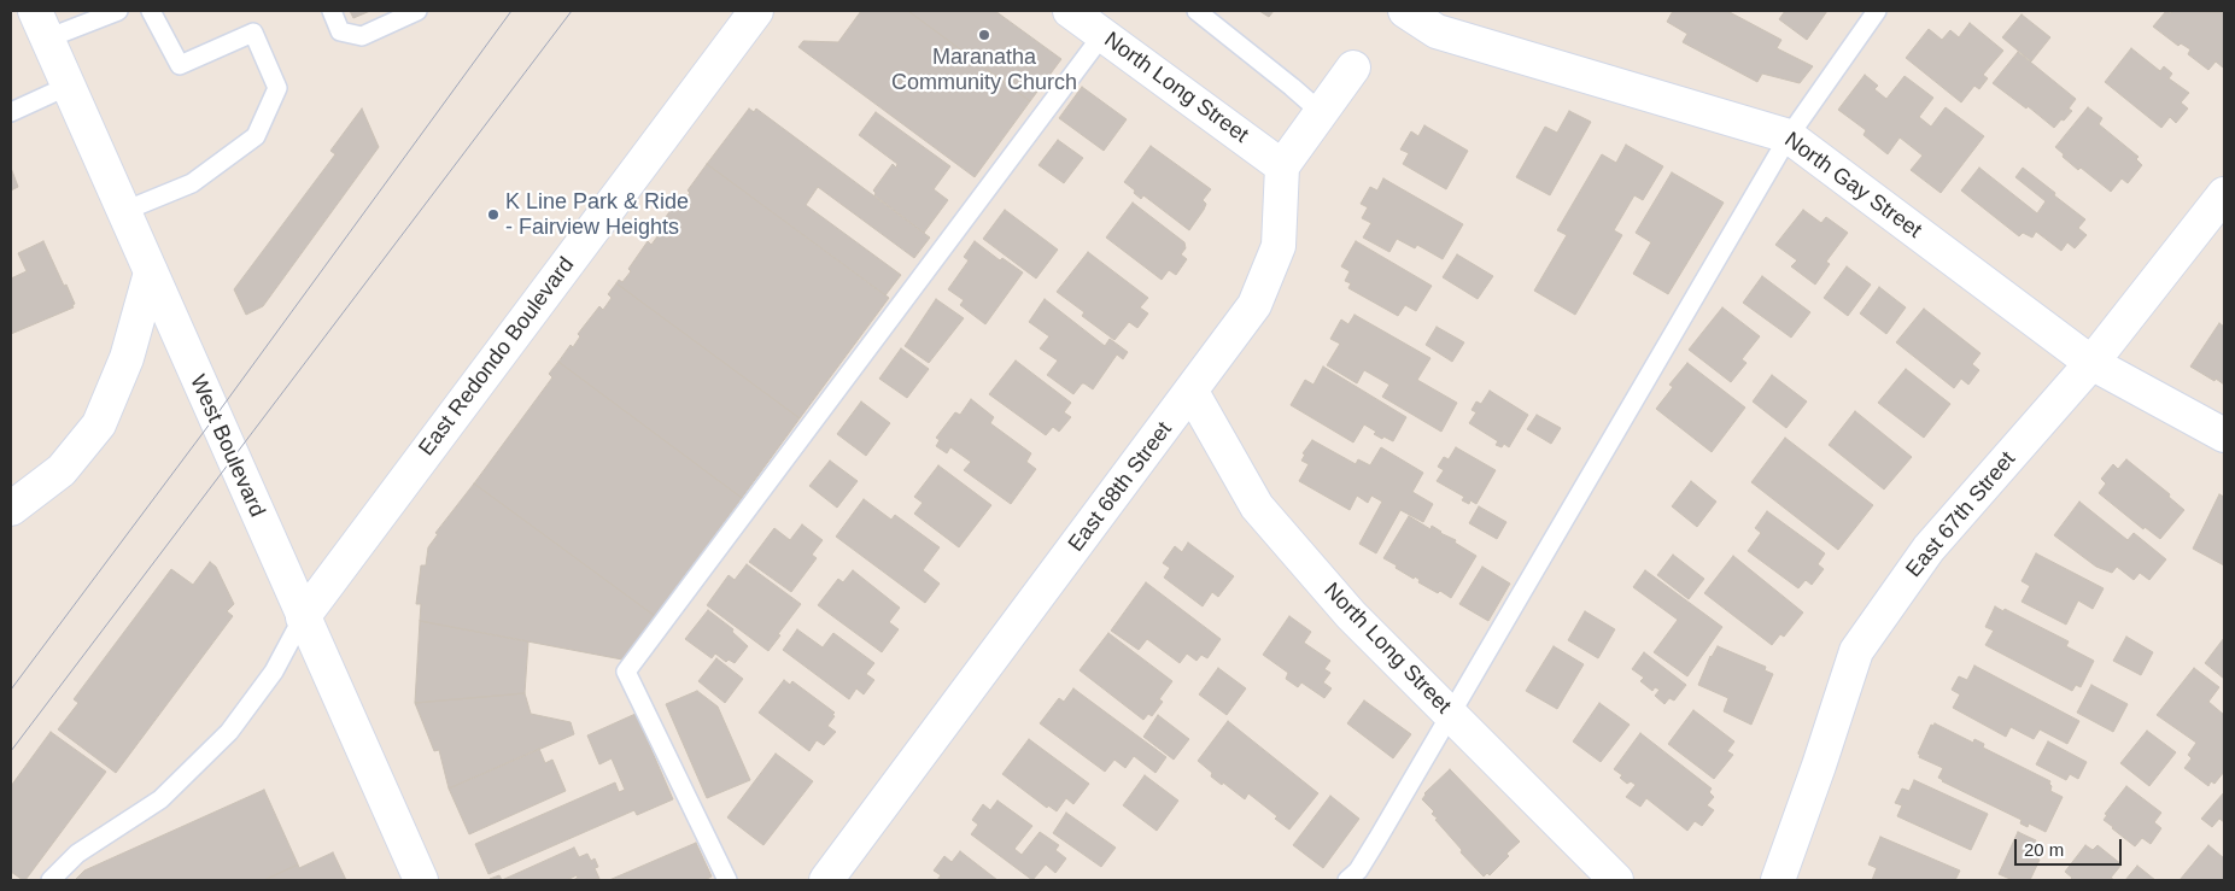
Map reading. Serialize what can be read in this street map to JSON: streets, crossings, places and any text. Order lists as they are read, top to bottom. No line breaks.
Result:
{"streets":{"street":["North Long Street","North Gay Street","East Redondo Boulevard","West Boulevard","East 68th Street","East 67th Street"]},"crossings":[["North Long Street","East 68th Street"],["North Gay Street","East 67th Street"],["East Redondo Boulevard","West Boulevard"]],"places":["Maranatha Community Church","K Line Park & Ride - Fairview Heights"],"scale_bar":"20 m"}
